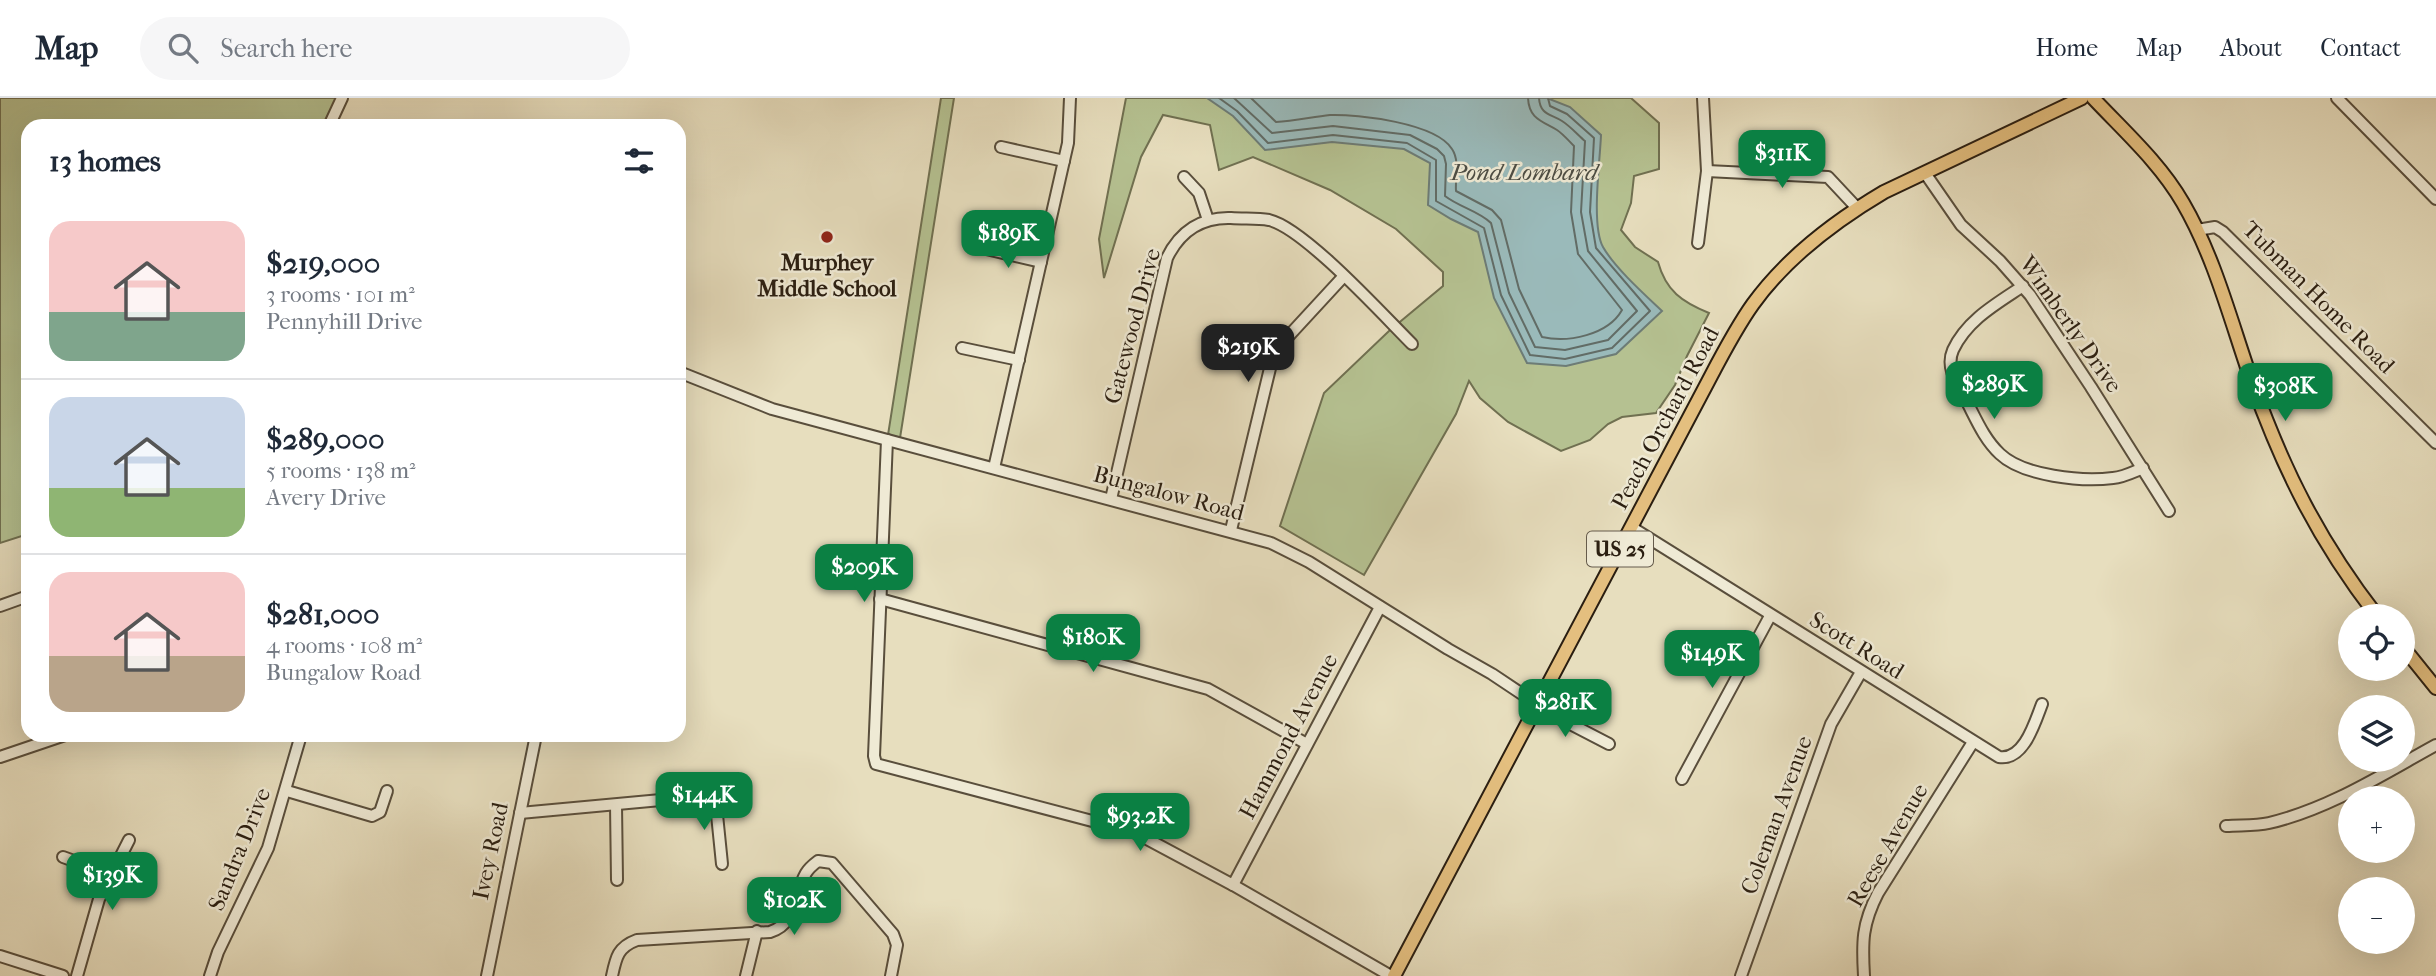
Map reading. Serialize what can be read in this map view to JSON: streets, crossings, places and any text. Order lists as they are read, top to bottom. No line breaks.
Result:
{"streets":{"main road":["Peach Orchard Road","US 25"],"street":["Tubman Home Road","Wimberly Drive","Gatewood Drive","Bungalow Road","Scott Road","Hammond Avenue","Coleman Avenue","Reese Avenue","Sandra Drive","Ivey Road"]},"crossings":[["Wimberly Drive","Peach Orchard Road"],["Gatewood Drive","Bungalow Road"],["Peach Orchard Road","Bungalow Road"],["Peach Orchard Road","Scott Road"],["Bungalow Road","Hammond Avenue"],["Scott Road","Coleman Avenue"],["Scott Road","Reese Avenue"]],"water":["Pond Lombard"],"places":["Murphey Middle School"],"page":{"header":"Map","search":"Search here","nav":["Home","Map","About","Contact"],"heading":"13 homes","price":["$311K","$189K","$219K","$289K","$308K","$209K","$180K","$149K","$281K","$144K","$93.2K","$139K","$102K"],"list":[{"name":"$219,000","note":"3 rooms · 101 m² · Pennyhill Drive"},{"name":"$289,000","note":"5 rooms · 138 m² · Avery Drive"},{"name":"$281,000","note":"4 rooms · 108 m² · Bungalow Road"}],"map_buttons":["+","−"]}}
